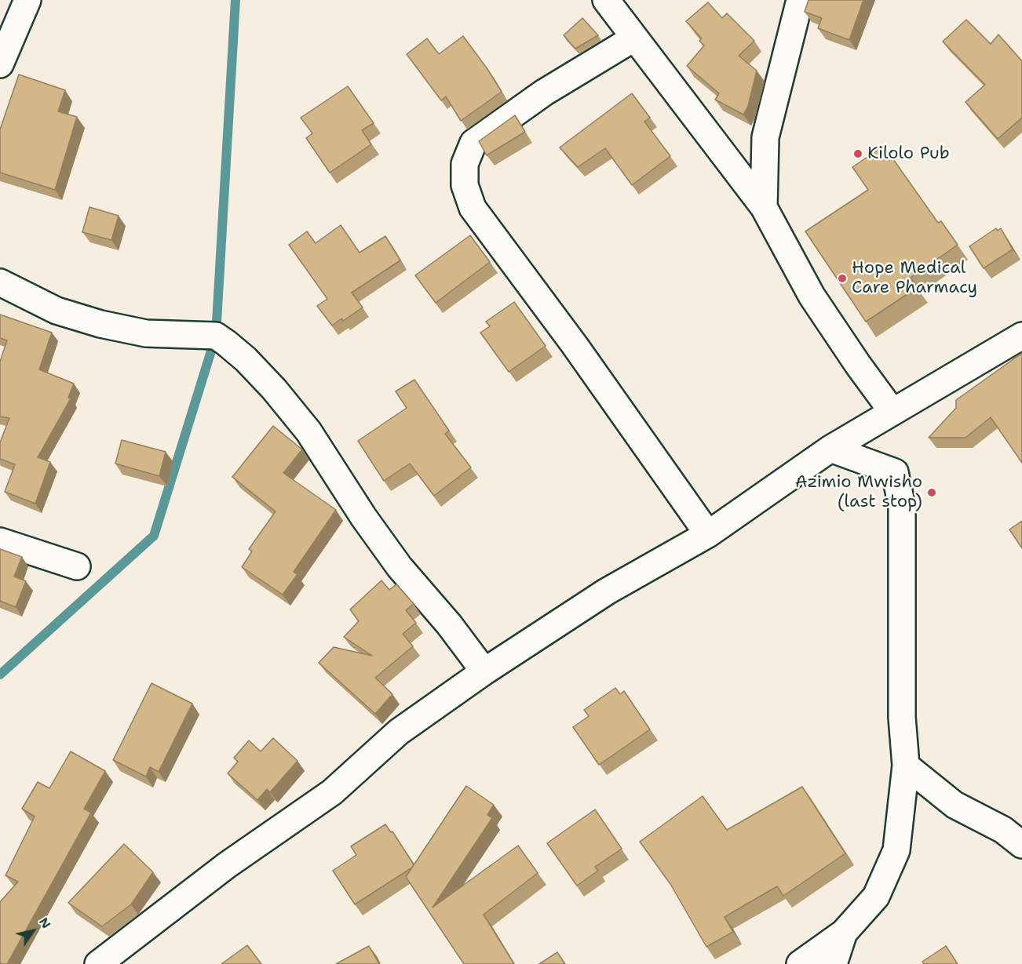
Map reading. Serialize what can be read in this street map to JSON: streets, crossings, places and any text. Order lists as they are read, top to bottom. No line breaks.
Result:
{"places":["Kilolo Pub","Hope Medical Care Pharmacy","Azimio Mwisho (last stop)"],"north":"top right"}
